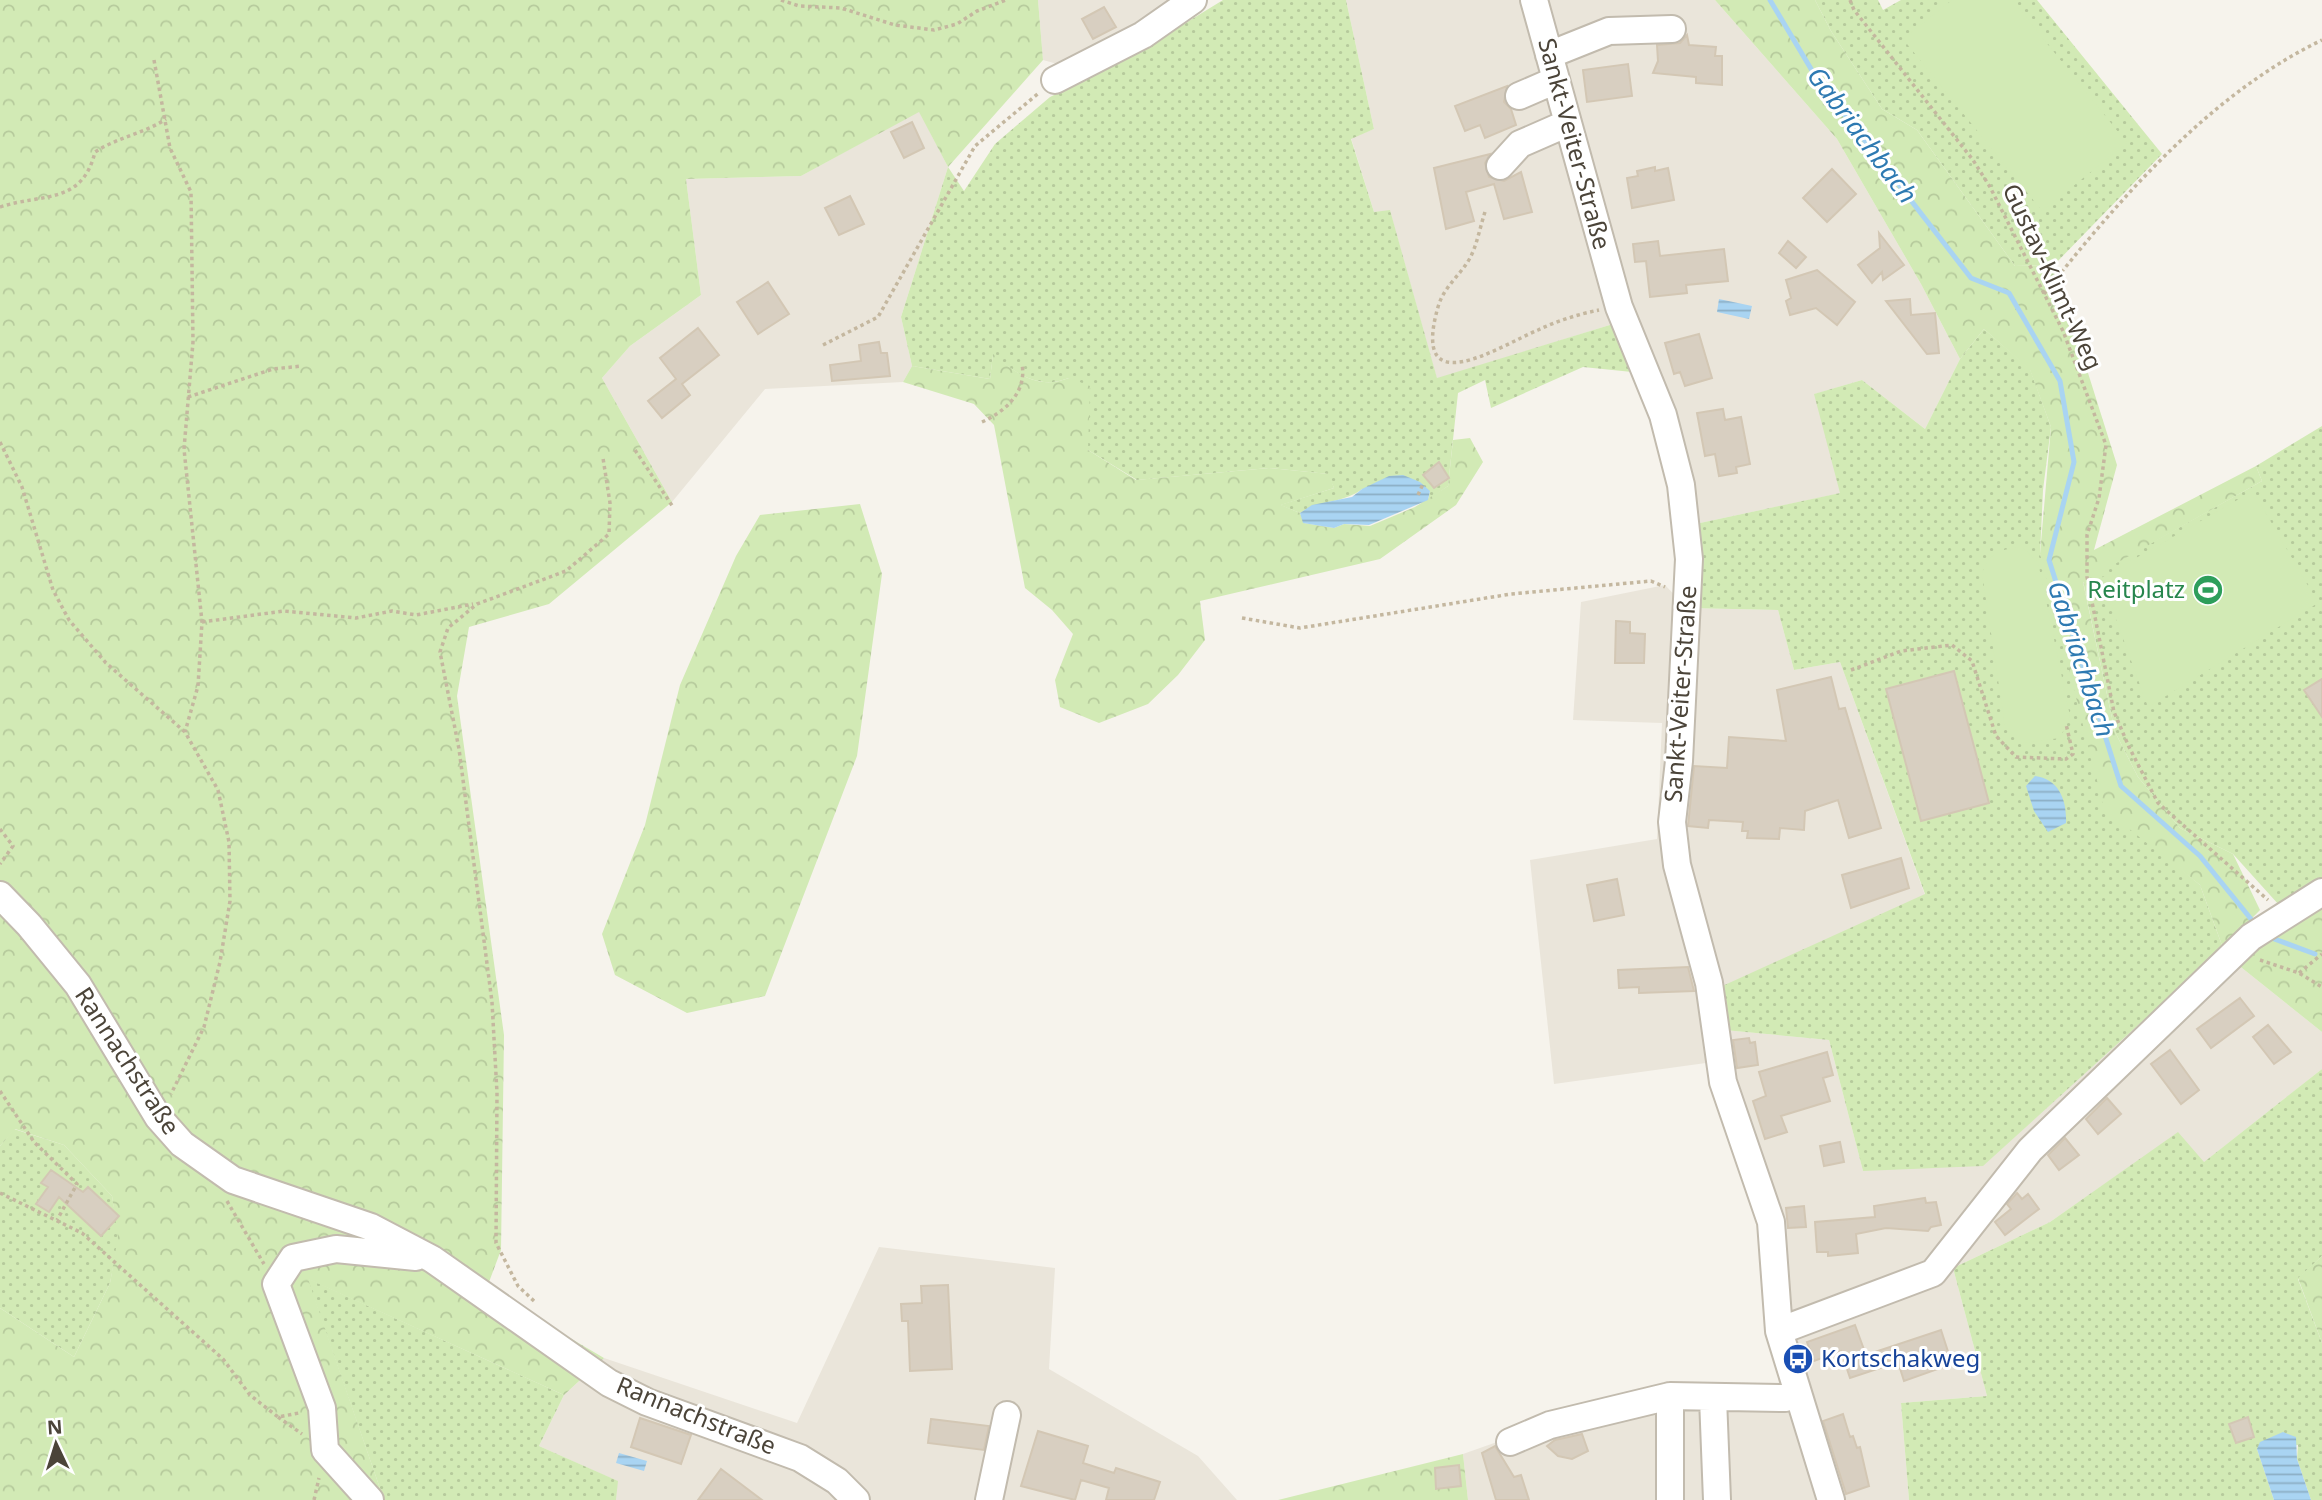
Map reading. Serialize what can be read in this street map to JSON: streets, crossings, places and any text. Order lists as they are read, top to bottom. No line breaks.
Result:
{"streets":{"street":["Sankt-Veiter-Straße","Rannachstraße"],"path":["Gustav-Klimt-Weg"]},"water":["Gabriachbach"],"places":{"sports":["Reitplatz"],"bus stop":["Kortschakweg"]},"north":"top"}
